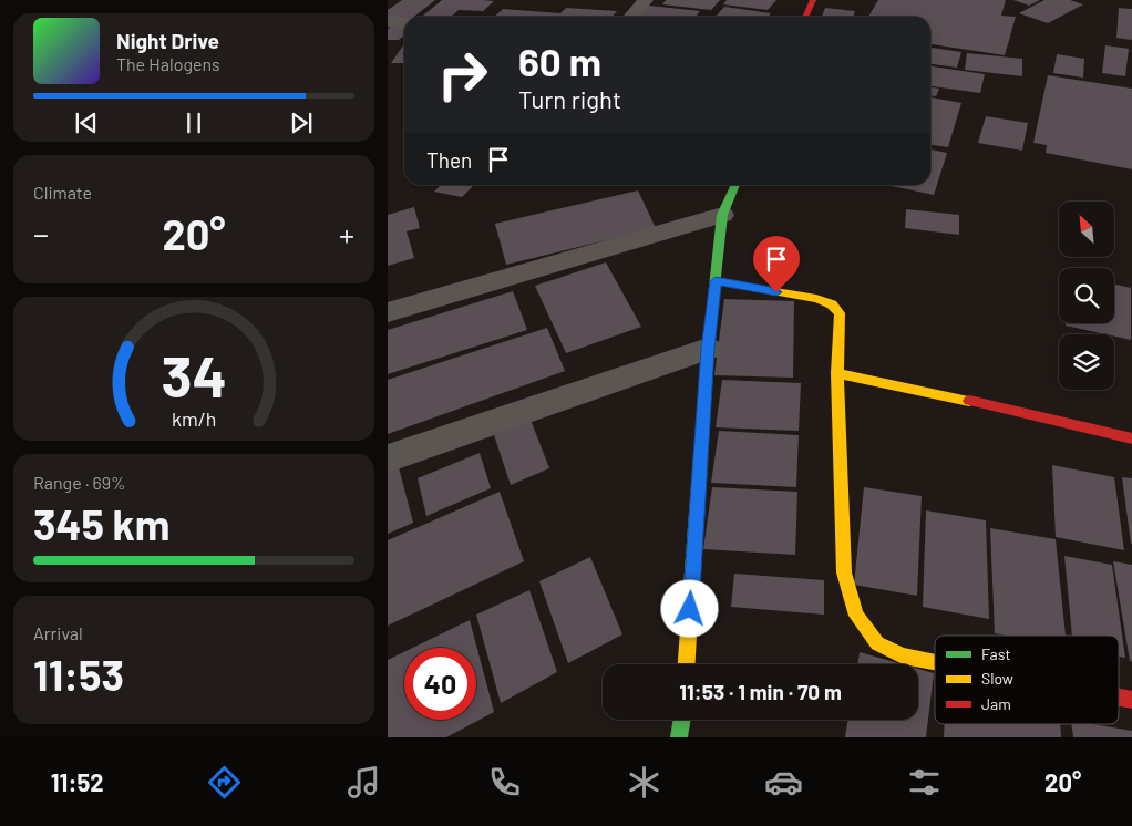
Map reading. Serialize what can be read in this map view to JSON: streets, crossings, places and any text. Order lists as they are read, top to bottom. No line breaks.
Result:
{"legend":["Fast","Slow","Jam"],"north":"top left","page":{"turn":["60 m","Turn right"],"song":["Night Drive","The Halogens"],"then":"Then","tile":["Climate",["Range · 69%","345 km"],["Arrival","11:53"]],"heat":["−","20°","+"],"limit":"40","trip":"11:53 · 1 min · 70 m","tabs":["11:52","20°"],"gauge":["34","km/h"]}}
